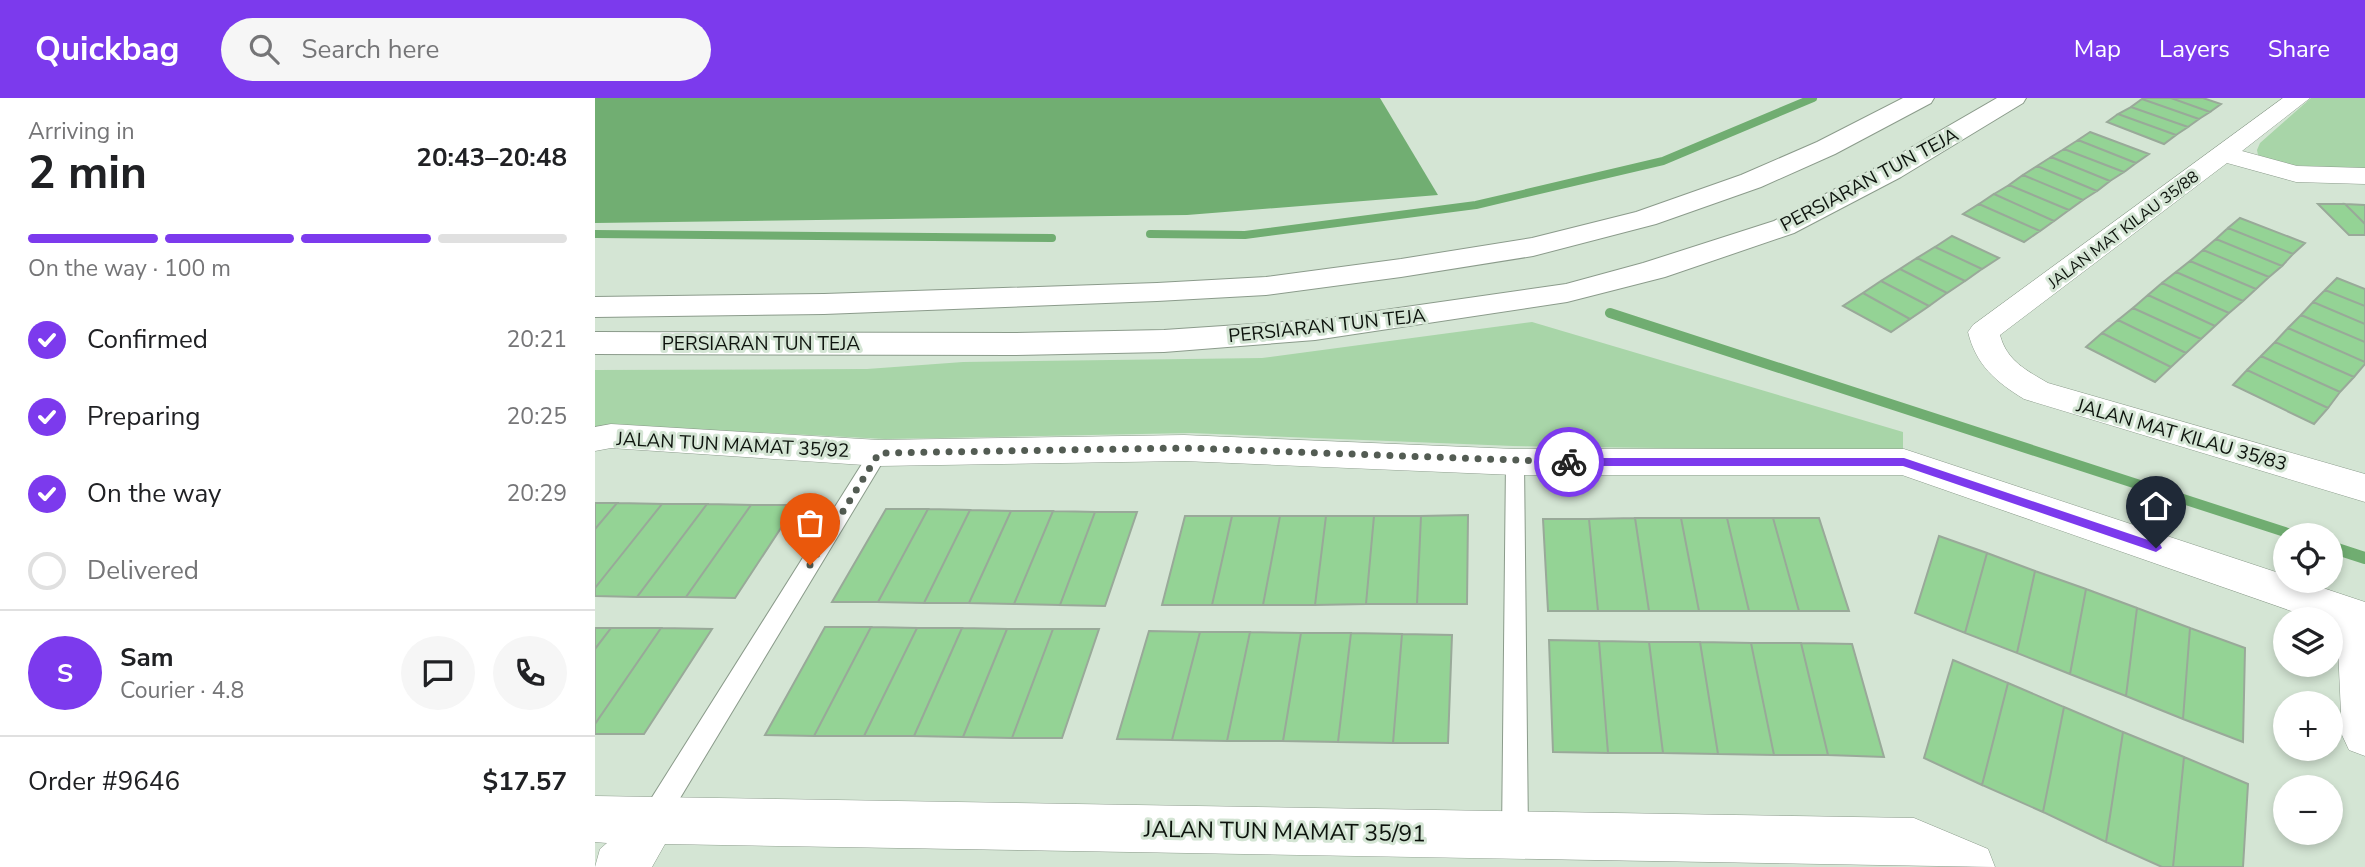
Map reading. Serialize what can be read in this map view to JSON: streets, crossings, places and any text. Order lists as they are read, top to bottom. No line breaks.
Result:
{"streets":{"main road":["PERSIARAN TUN TEJA"],"street":["JALAN MAT KILAU 35/88","JALAN MAT KILAU 35/83","JALAN TUN MAMAT 35/92","JALAN TUN MAMAT 35/91"]},"crossings":[["JALAN MAT KILAU 35/88","JALAN MAT KILAU 35/83"]],"page":{"header":"Quickbag","search":"Search here","nav":["Map","Layers","Share"],"heading":["2 min","Arriving in","20:43–20:48"],"panel":["Sam","Courier · 4.8","Order #9646","$17.57"],"bar":"On the way · 100 m","list":[["Confirmed","20:21"],["Preparing","20:25"],["On the way","20:29"],"Delivered"],"map_buttons":["+","−"],"round":"S"}}
